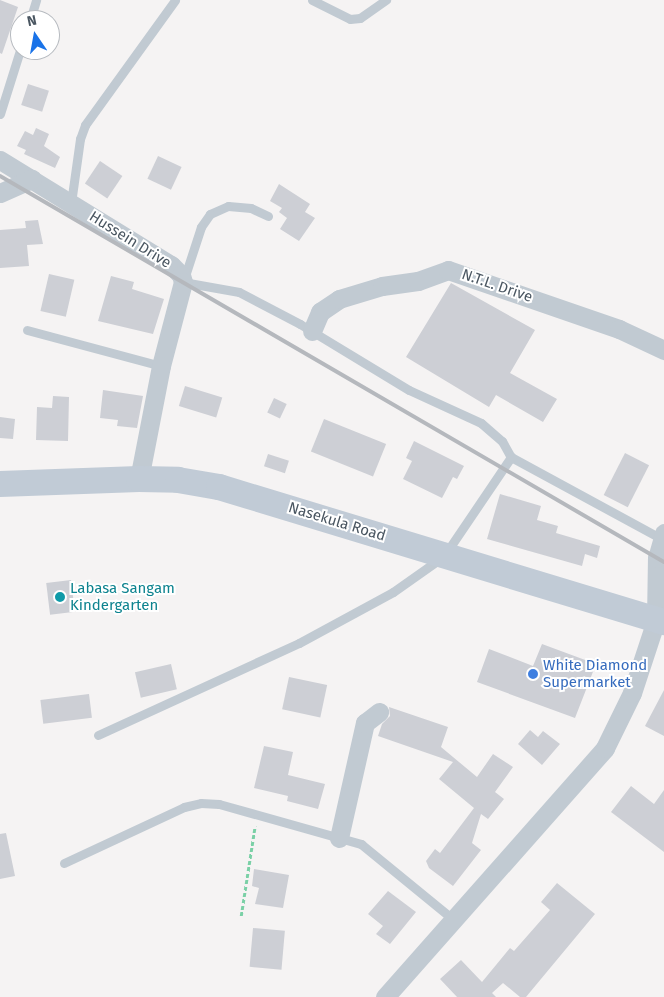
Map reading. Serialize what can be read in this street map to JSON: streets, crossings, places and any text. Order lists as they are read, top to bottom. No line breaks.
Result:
{"streets":{"main road":["Nasekula Road"],"street":["Hussein Drive","N.T.L. Drive"]},"crossings":[["Hussein Drive","Nasekula Road"]],"places":["Labasa Sangam Kindergarten","White Diamond Supermarket"],"north":"top"}
